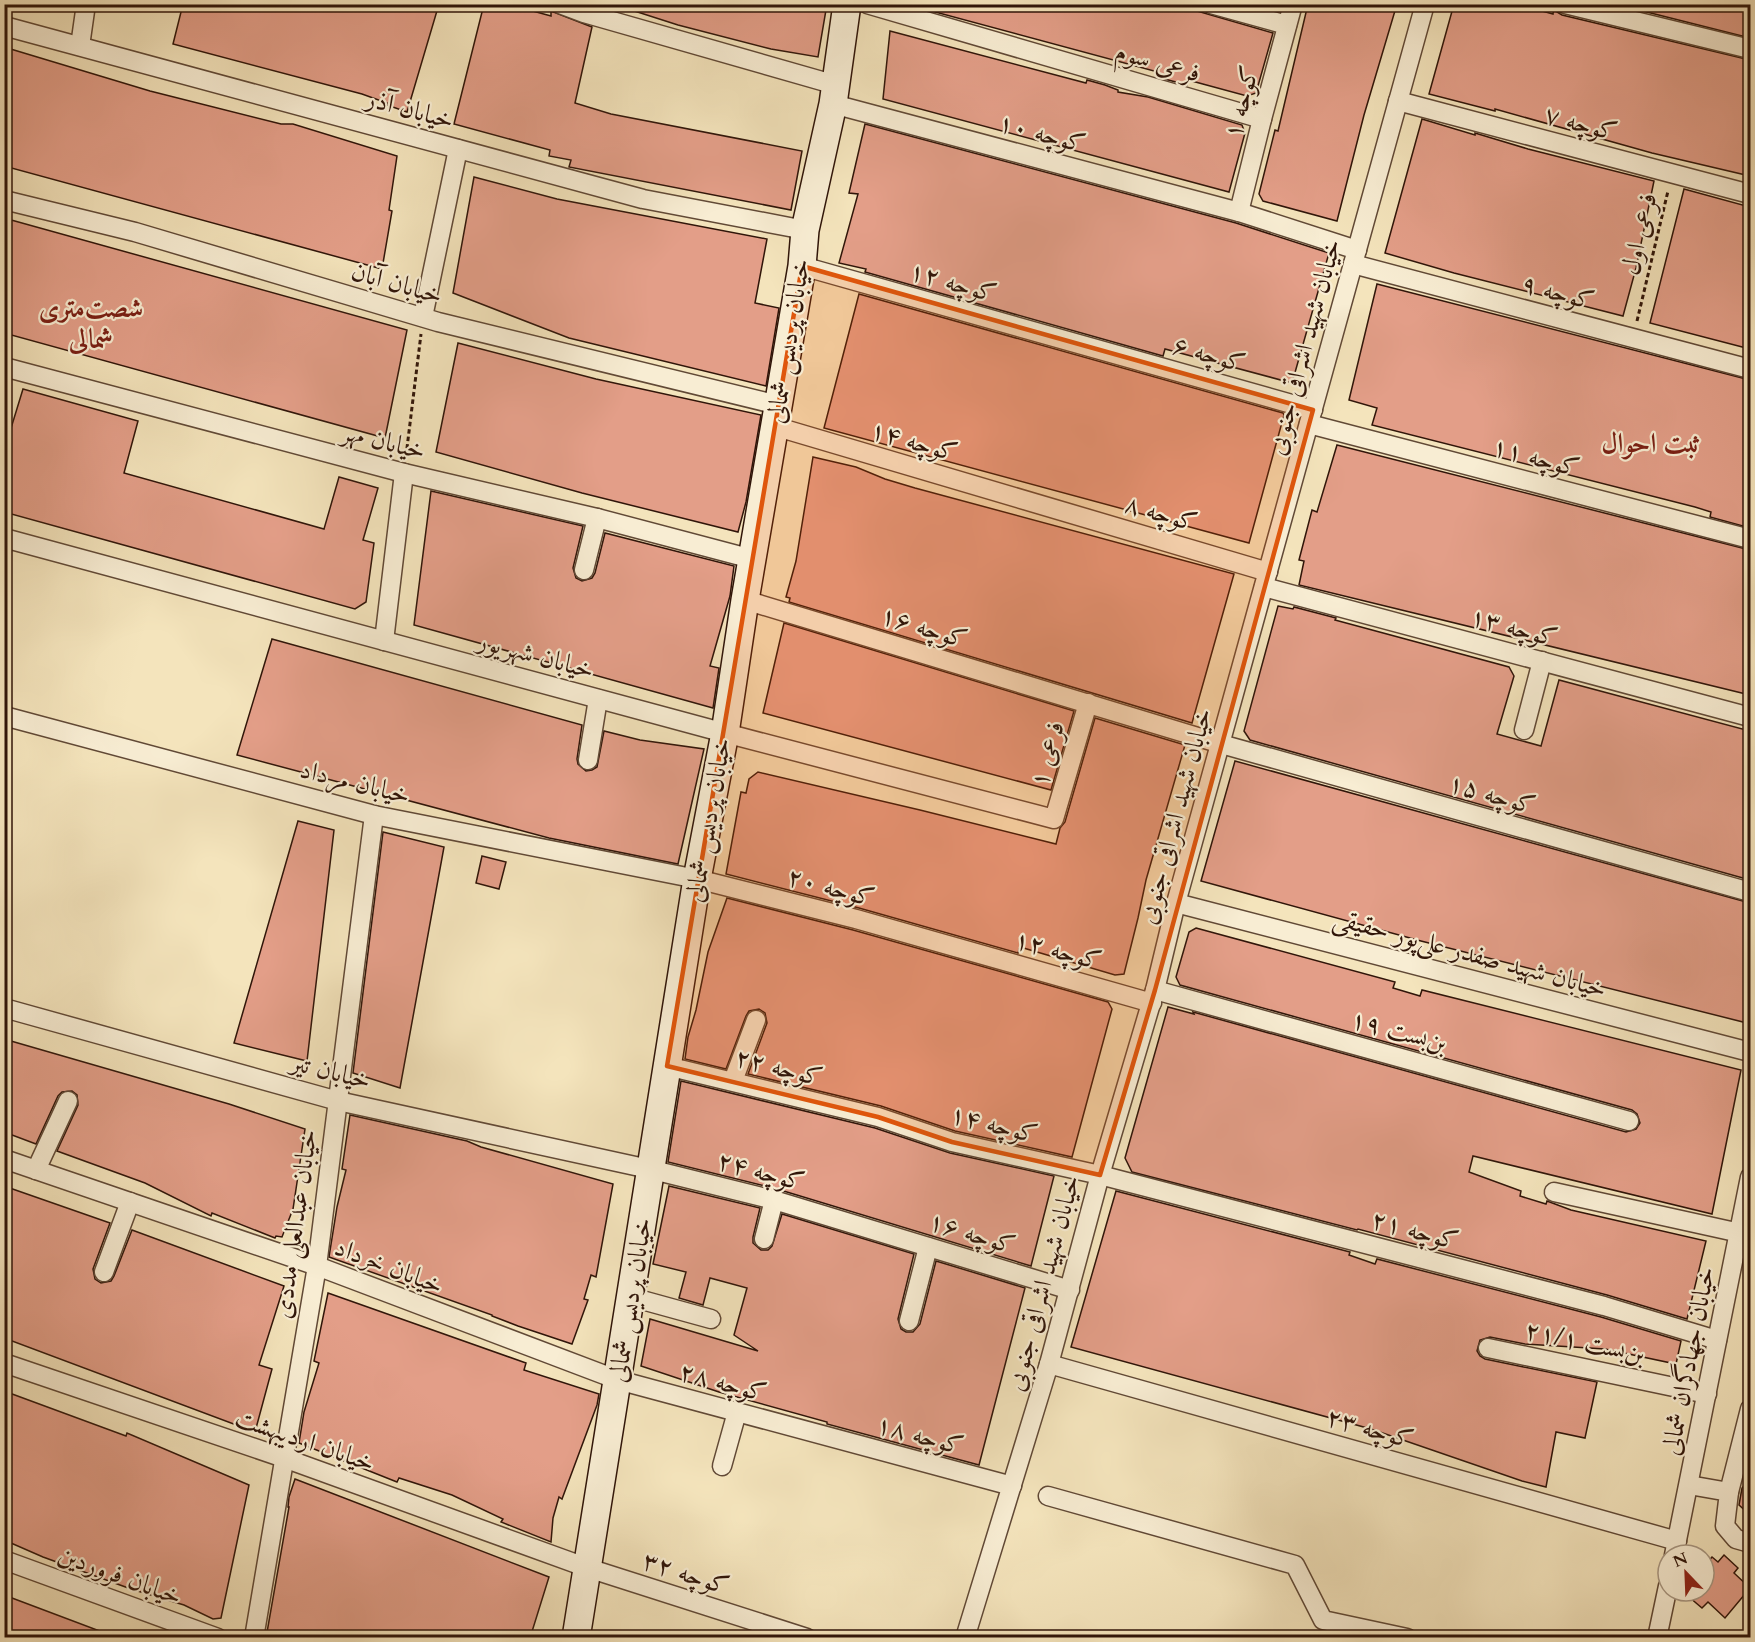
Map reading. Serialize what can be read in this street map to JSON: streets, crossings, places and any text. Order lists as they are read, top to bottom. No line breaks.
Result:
{"streets":{"street":["فرعی سوم","کوچه ۱","خیابان آذر","کوچه ۷","کوچه ۱۰","کوچه ۱۲","خیابان آبان","کوچه ۹","خیابان پردیس شمالی","خیابان شهید اشراقی جنوبی","کوچه ۶","خیابان مهر","کوچه ۱۴","کوچه ۱۱","کوچه ۸","کوچه ۱۶","کوچه ۱۳","خیابان شهریور","فرعی ۱","خیابان مرداد","کوچه ۱۵","کوچه ۲۰","خیابان شهید صفدر علی‌پور حقیقی","بن‌بست ۱۹","کوچه ۲۲","خیابان تیر","کوچه ۲۴","خیابان عبدالعلی مددی","کوچه ۲۱","خیابان خرداد","بن‌بست ۲۱/۱","خیابان جهادگران شمالی","کوچه ۲۸","کوچه ۲۳","کوچه ۱۸","خیابان اردیبهشت","کوچه ۳۲","خیابان فروردین"],"path":["فرعی اول"]},"crossings":[["فرعی سوم","کوچه ۱"],["کوچه ۱","کوچه ۱۰"],["خیابان آذر","خیابان پردیس شمالی"],["کوچه ۷","فرعی اول"],["کوچه ۷","خیابان شهید اشراقی جنوبی"],["کوچه ۱۰","کوچه ۹"],["کوچه ۱۰","خیابان پردیس شمالی"],["کوچه ۱۰","خیابان شهید اشراقی جنوبی"],["فرعی اول","کوچه ۹"],["کوچه ۱۲","خیابان پردیس شمالی"],["کوچه ۱۲","خیابان شهید اشراقی جنوبی"],["کوچه ۱۲","کوچه ۶"],["کوچه ۱۲","کوچه ۲۰"],["کوچه ۱۲","بن‌بست ۱۹"],["خیابان آبان","خیابان پردیس شمالی"],["خیابان آبان","کوچه ۱۴"],["کوچه ۹","خیابان شهید اشراقی جنوبی"],["خیابان پردیس شمالی","خیابان مهر"],["خیابان پردیس شمالی","کوچه ۱۴"],["خیابان پردیس شمالی","کوچه ۱۶"],["خیابان پردیس شمالی","خیابان شهریور"],["خیابان پردیس شمالی","خیابان مرداد"],["خیابان پردیس شمالی","کوچه ۲۰"],["خیابان پردیس شمالی","کوچه ۲۲"],["خیابان پردیس شمالی","خیابان تیر"],["خیابان پردیس شمالی","کوچه ۲۴"],["خیابان پردیس شمالی","خیابان خرداد"],["خیابان پردیس شمالی","کوچه ۲۸"],["خیابان پردیس شمالی","خیابان اردیبهشت"],["خیابان پردیس شمالی","کوچه ۳۲"],["خیابان شهید اشراقی جنوبی","کوچه ۶"],["خیابان شهید اشراقی جنوبی","کوچه ۱۴"],["خیابان شهید اشراقی جنوبی","کوچه ۱۱"],["خیابان شهید اشراقی جنوبی","کوچه ۸"],["خیابان شهید اشراقی جنوبی","کوچه ۱۶"],["خیابان شهید اشراقی جنوبی","کوچه ۱۳"],["خیابان شهید اشراقی جنوبی","کوچه ۱۵"],["خیابان شهید اشراقی جنوبی","خیابان شهید صفدر علی‌پور حقیقی"],["خیابان شهید اشراقی جنوبی","بن‌بست ۱۹"],["خیابان شهید اشراقی جنوبی","کوچه ۲۱"],["خیابان شهید اشراقی جنوبی","کوچه ۲۳"],["خیابان شهید اشراقی جنوبی","کوچه ۱۸"],["کوچه ۶","کوچه ۱۱"],["کوچه ۱۴","کوچه ۸"],["کوچه ۱۴","کوچه ۲۲"],["کوچه ۱۴","کوچه ۲۱"],["کوچه ۸","کوچه ۱۳"],["کوچه ۱۶","فرعی ۱"],["کوچه ۱۶","کوچه ۲۴"],["خیابان شهریور","فرعی ۱"],["خیابان مرداد","کوچه ۲۰"],["خیابان مرداد","خیابان عبدالعلی مددی"],["خیابان تیر","کوچه ۲۴"],["خیابان تیر","خیابان عبدالعلی مددی"],["خیابان عبدالعلی مددی","خیابان خرداد"],["خیابان عبدالعلی مددی","خیابان اردیبهشت"],["کوچه ۲۱","خیابان جهادگران شمالی"],["خیابان خرداد","کوچه ۲۸"],["بن‌بست ۲۱/۱","خیابان جهادگران شمالی"],["کوچه ۲۸","کوچه ۱۸"],["خیابان اردیبهشت","کوچه ۳۲"]],"districts":["شصت‌متری شمالی","ثبت احوال"],"north":"top left"}
